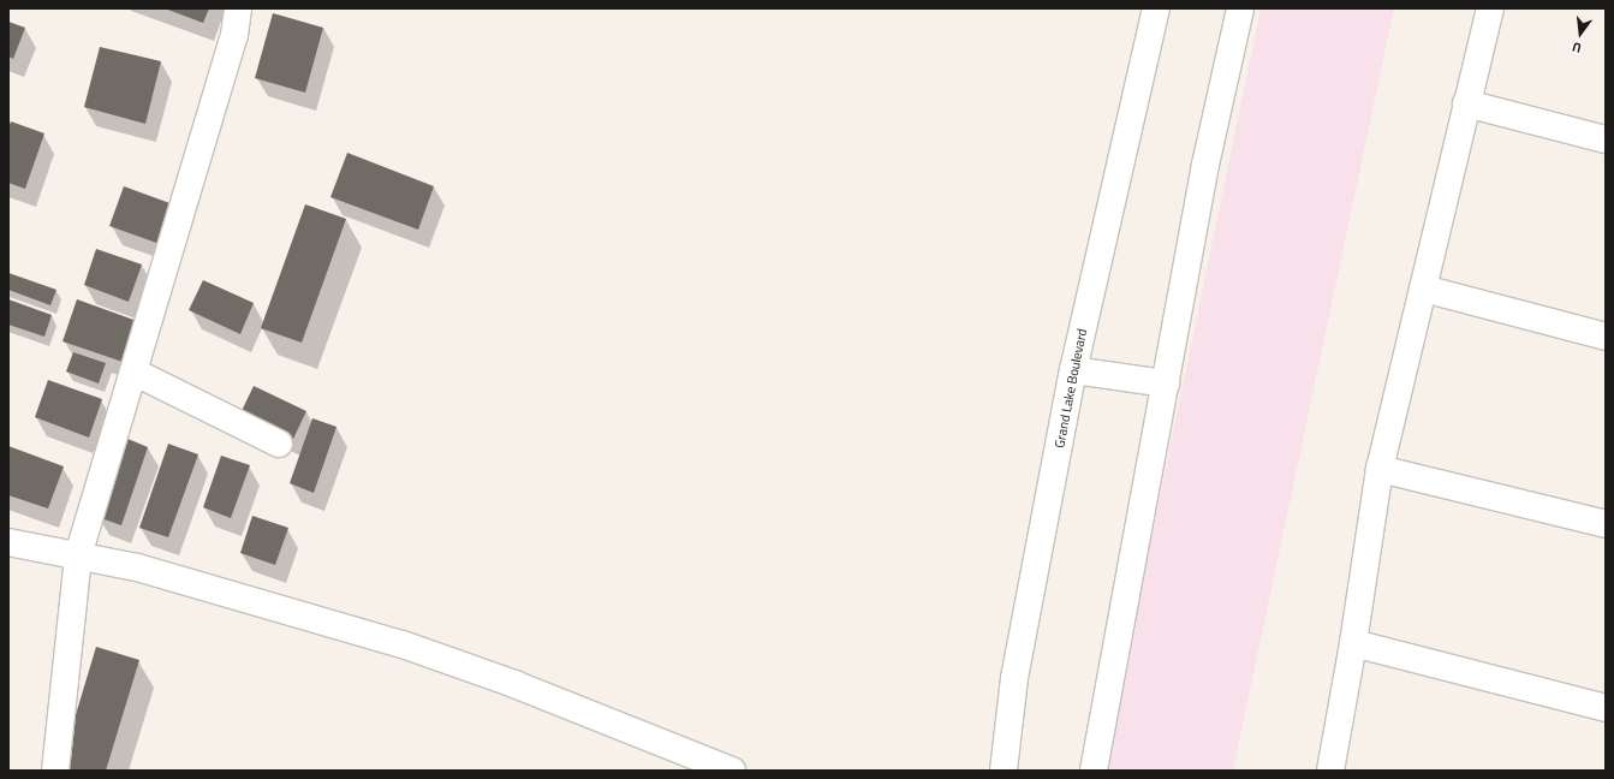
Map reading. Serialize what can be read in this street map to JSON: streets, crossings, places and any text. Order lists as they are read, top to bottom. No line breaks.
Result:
{"streets":{"street":["Grand Lake Boulevard"]},"north":"bottom"}
